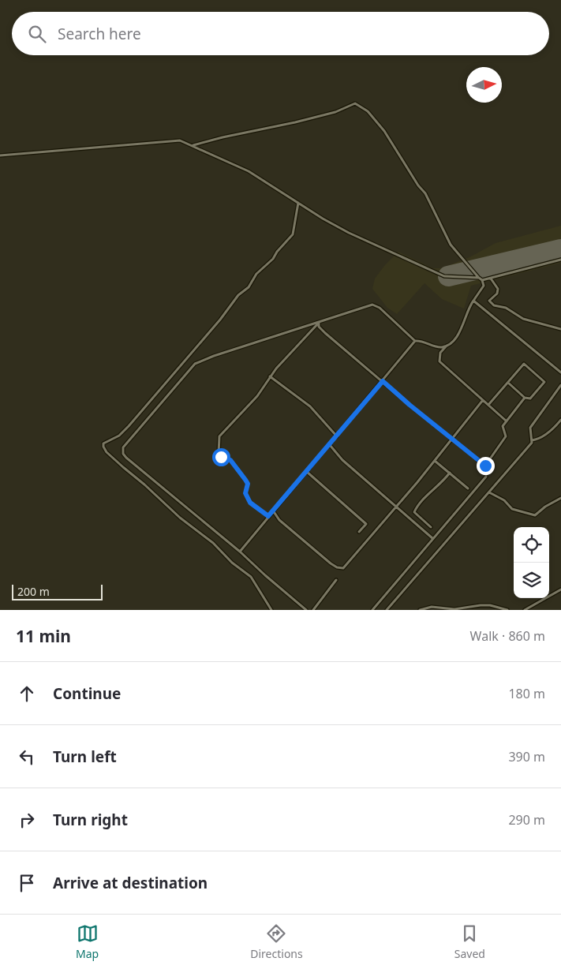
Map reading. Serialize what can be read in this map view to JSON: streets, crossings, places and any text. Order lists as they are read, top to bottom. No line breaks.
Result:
{"scale_bar":"200 m","north":"right","page":{"search":"Search here","scale":"200 m","heading":["11 min","Walk · 860 m"],"list":[["Continue","180 m"],["Turn left","390 m"],["Turn right","290 m"],"Arrive at destination"],"nav":["Map","Directions","Saved"]}}
